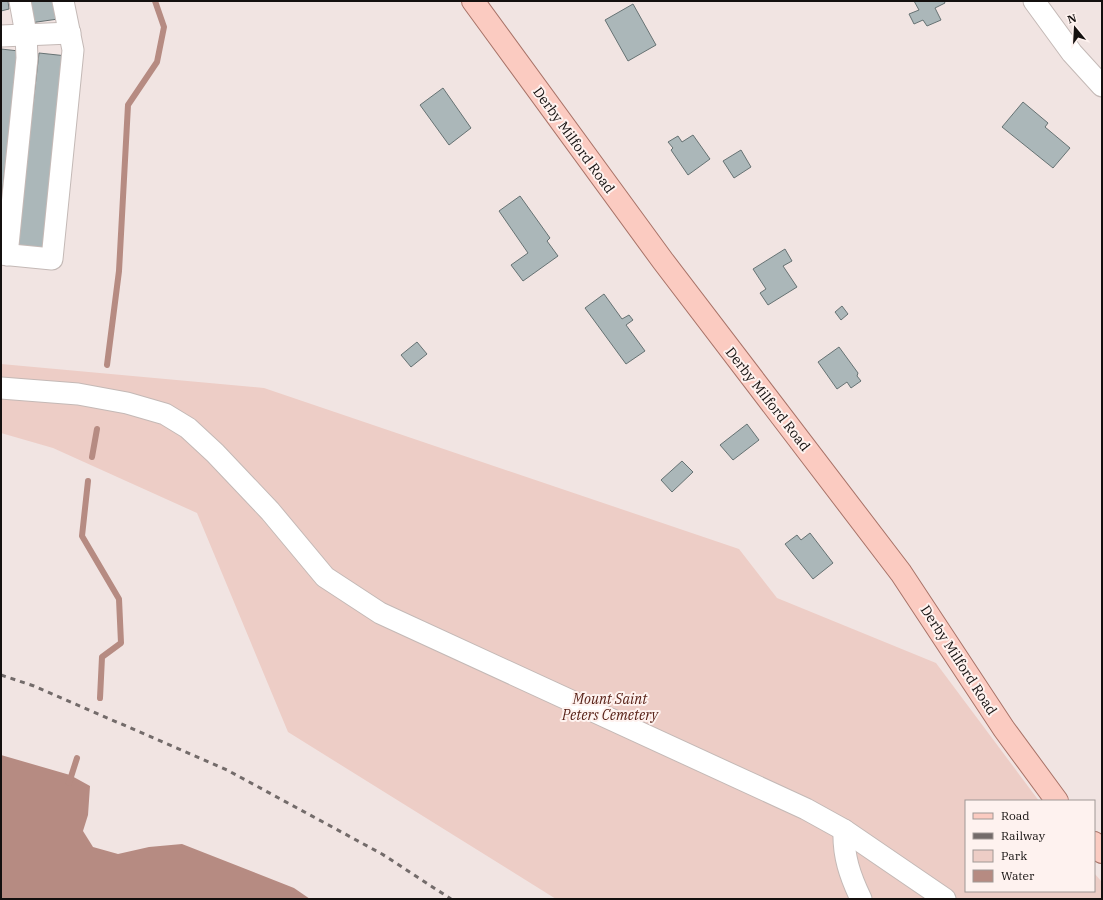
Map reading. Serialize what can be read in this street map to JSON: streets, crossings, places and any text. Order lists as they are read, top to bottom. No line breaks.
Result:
{"streets":{"main road":["Derby Milford Road"]},"parks":["Mount Saint Peters Cemetery"],"legend":["Road","Railway","Park","Water"],"north":"top"}
